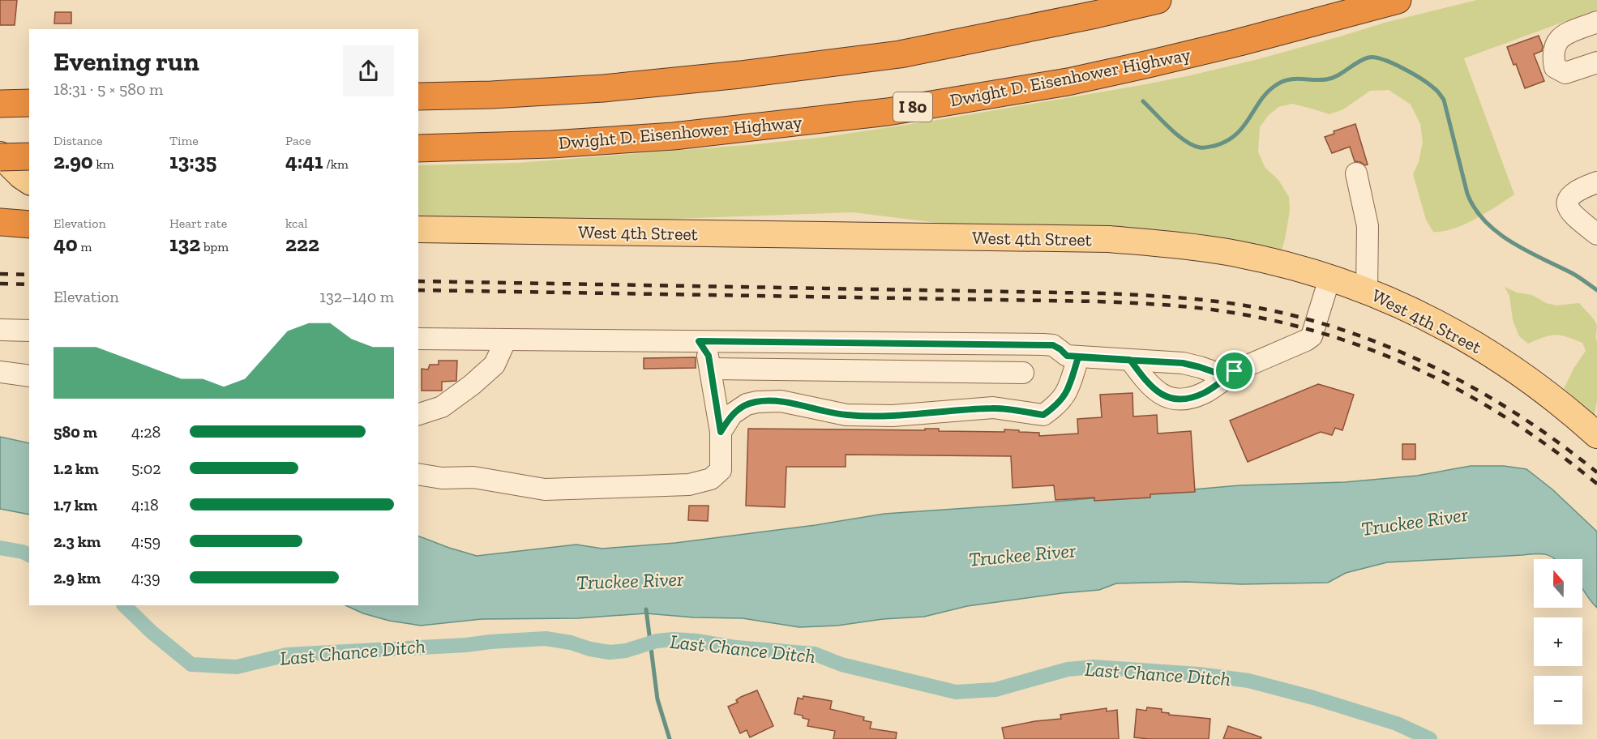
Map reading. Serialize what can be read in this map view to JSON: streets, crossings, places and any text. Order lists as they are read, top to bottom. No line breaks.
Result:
{"streets":{"highway":["Dwight D. Eisenhower Highway","I 80"],"main road":["West 4th Street"]},"water":["Truckee River","Last Chance Ditch"],"north":"top","page":{"heading":["Evening run","18:31 · 5 × 580 m"],"stats":[["Distance","2.90 km"],["Time","13:35"],["Pace","4:41 /km"],["Elevation","40 m"],["Heart rate","132 bpm"],["kcal","222"]],"chart":["Elevation","132–140 m"],"list":[{"name":"580 m","note":"4:28"},{"name":"1.2 km","note":"5:02"},{"name":"1.7 km","note":"4:18"},{"name":"2.3 km","note":"4:59"},{"name":"2.9 km","note":"4:39"}],"map_buttons":["+","−"]}}
